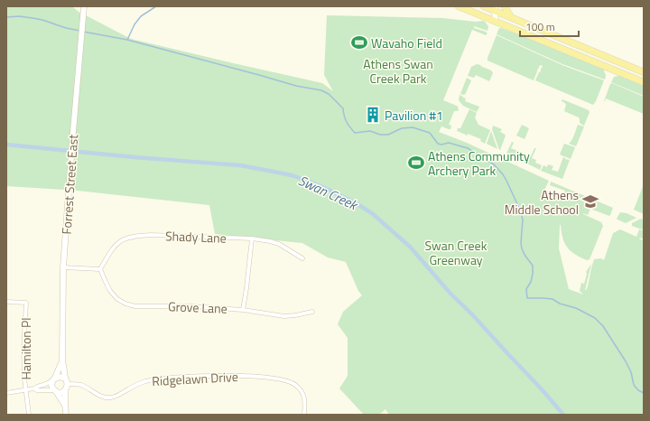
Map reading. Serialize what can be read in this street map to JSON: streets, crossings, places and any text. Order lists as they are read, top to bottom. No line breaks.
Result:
{"streets":{"street":["Forrest Street East","Shady Lane","Grove Lane","Hamilton Pl","Ridgelawn Drive"]},"crossings":[["Forrest Street East","Ridgelawn Drive"],["Shady Lane","Grove Lane"]],"water":["Swan Creek"],"parks":["Athens Swan Creek Park","Swan Creek Greenway"],"places":{"sports":["Wavaho Field","Athens Community Archery Park"],"building":["Pavilion #1"],"school or university":["Athens Middle School"]},"scale_bar":"100 m"}
